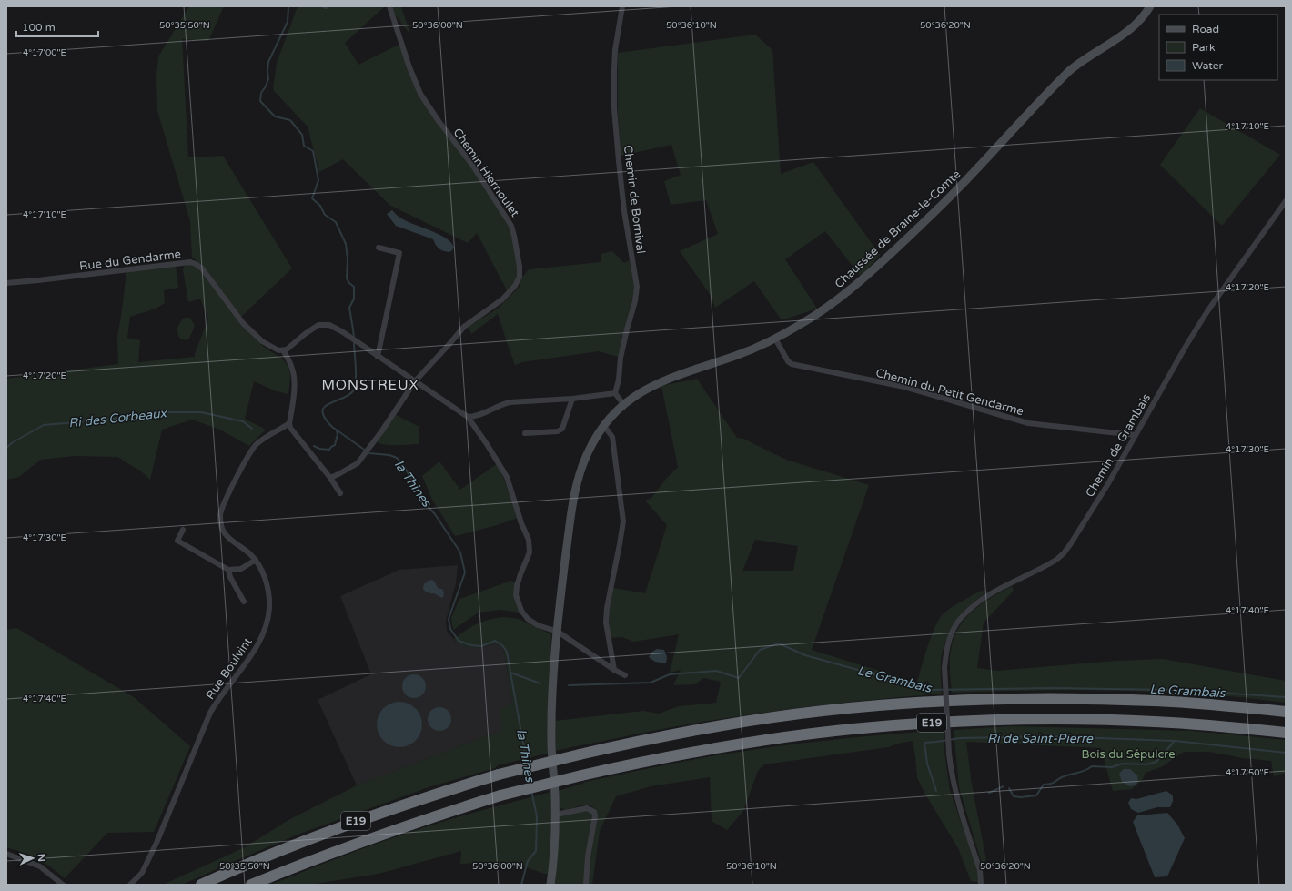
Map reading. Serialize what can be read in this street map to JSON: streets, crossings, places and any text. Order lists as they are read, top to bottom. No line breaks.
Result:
{"streets":{"highway":["E19"],"main road":["Chaussée de Braine-le-Comte"],"street":["Chemin Hiernoulet","Chemin de Bornival","Rue du Gendarme","Chemin du Petit Gendarme","Chemin de Grambais","Rue Boulvint"]},"crossings":[["Chaussée de Braine-le-Comte","Chemin du Petit Gendarme"],["Chemin du Petit Gendarme","Chemin de Grambais"]],"districts":["MONSTREUX"],"water":["Ri des Corbeaux","la Thines","Le Grambais","Ri de Saint-Pierre"],"parks":["Bois du Sépulcre"],"legend":["Road","Park","Water"],"scale_bar":"100 m","north":"right","coordinates":["50°35'50\"N","50°36'00\"N","50°36'10\"N","50°36'20\"N","4°17'00\"E","4°17'10\"E","4°17'20\"E","4°17'30\"E","4°17'40\"E","4°17'50\"E"]}
